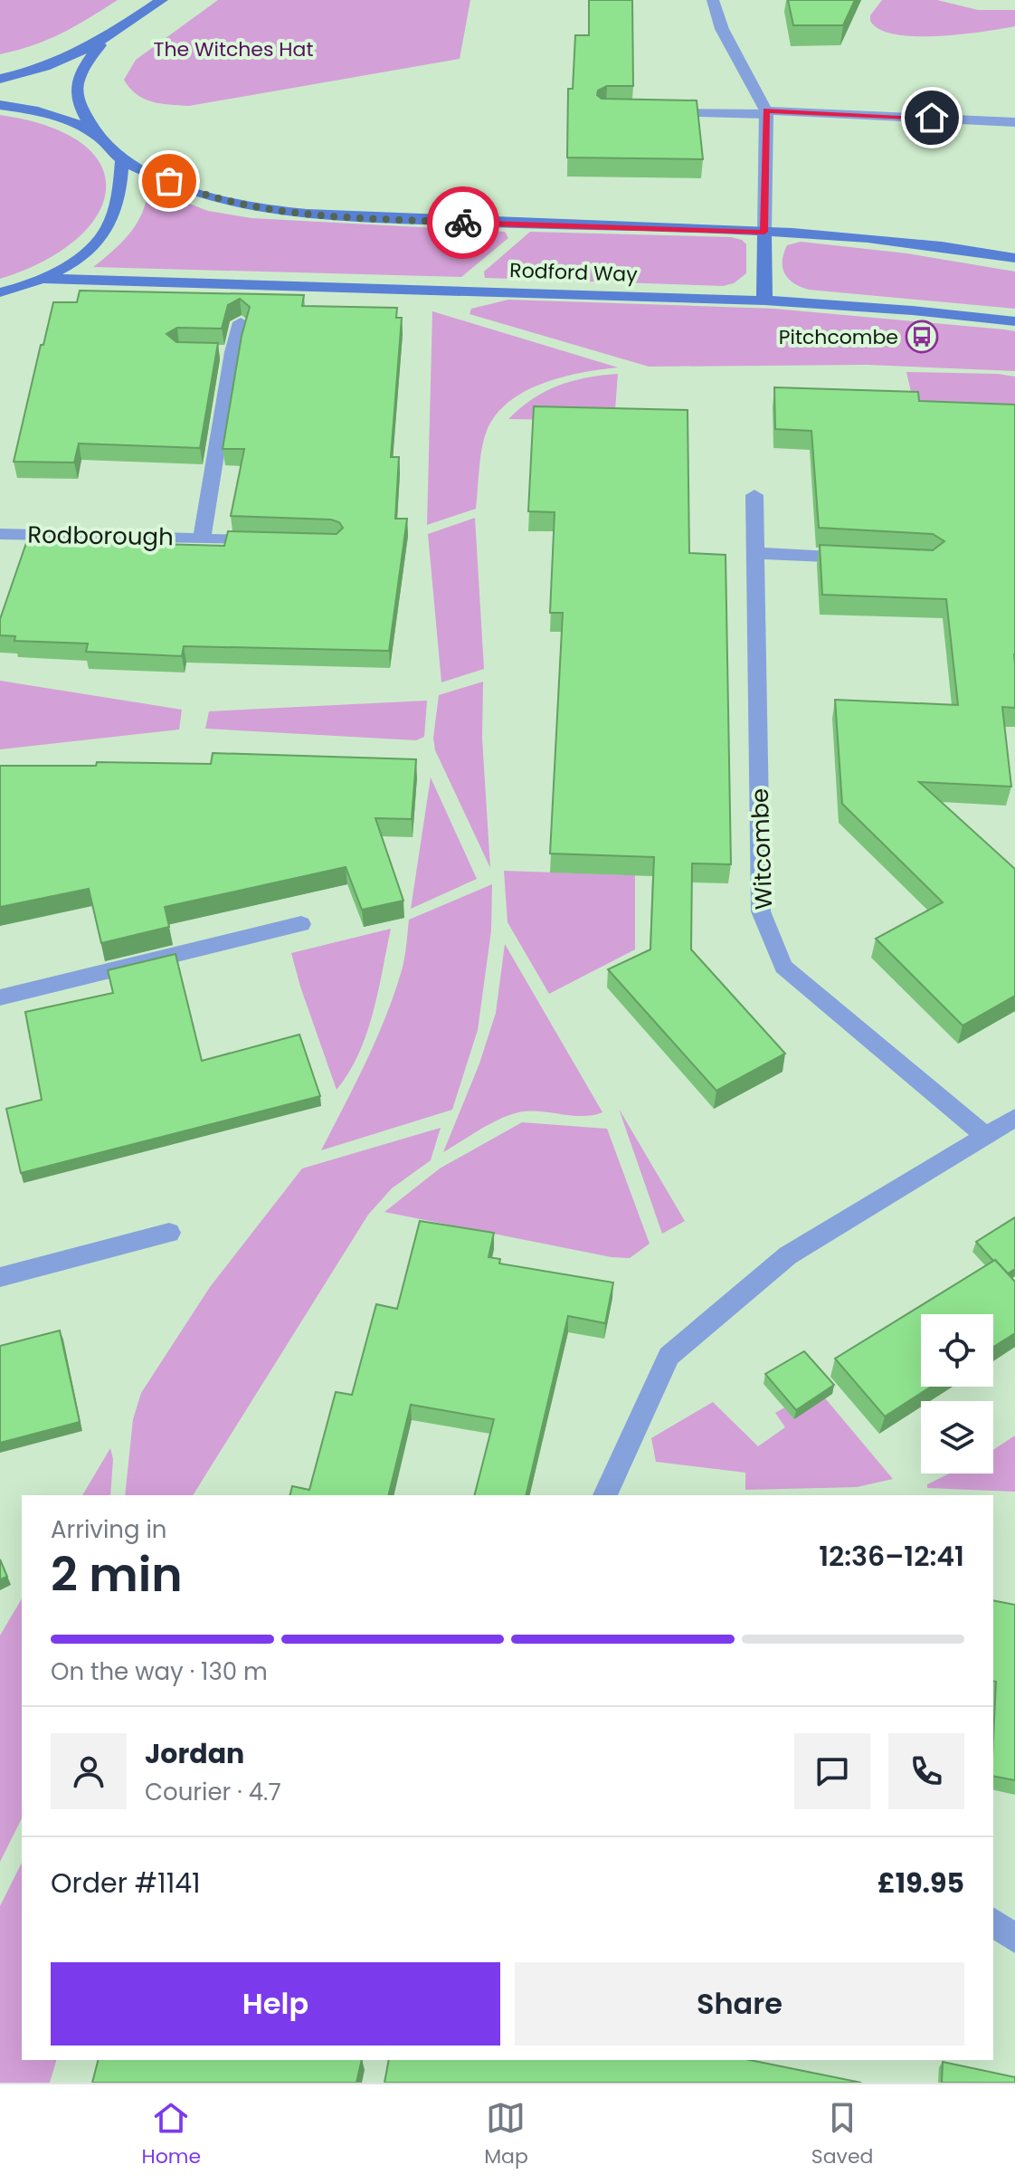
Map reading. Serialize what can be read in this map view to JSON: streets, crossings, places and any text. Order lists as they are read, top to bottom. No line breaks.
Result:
{"streets":{"street":["Rodford Way","Rodborough","Witcombe"]},"parks":["The Witches Hat"],"places":{"bus stop":["Pitchcombe"]},"page":{"heading":["2 min","Arriving in","12:36–12:41"],"panel":["Jordan","Courier · 4.7","Order #1141","£19.95"],"bar":"On the way · 130 m","buttons":["Help","Share"],"tabs":["Home","Map","Saved"]}}
